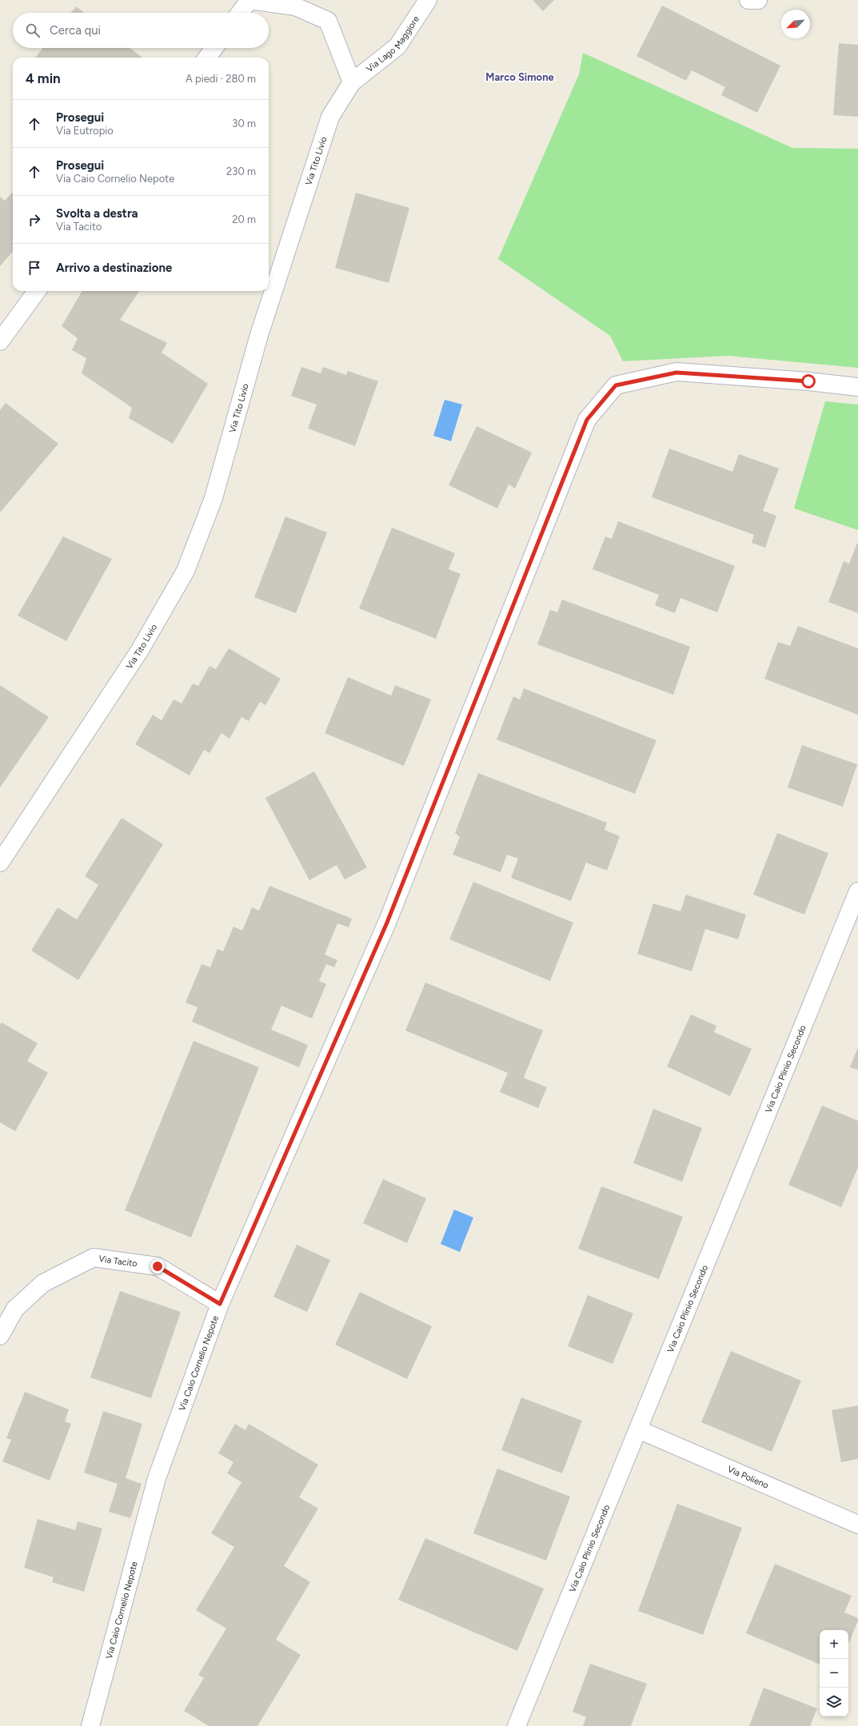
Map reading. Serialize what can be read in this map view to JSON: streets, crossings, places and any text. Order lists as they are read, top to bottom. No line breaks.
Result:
{"streets":{"street":["Via Lago Maggiore","Via Tito Livio","Via Caio Plinio Secondo","Via Tacito","Via Caio Cornelio Nepote","Via Polieno"]},"crossings":[["Via Lago Maggiore","Via Tito Livio"],["Via Caio Plinio Secondo","Via Polieno"],["Via Tacito","Via Caio Cornelio Nepote"]],"districts":["Marco Simone"],"north":"bottom left","page":{"search":"Cerca qui","heading":["4 min","A piedi · 280 m"],"list":[["Prosegui","Via Eutropio","30 m"],["Prosegui","Via Caio Cornelio Nepote","230 m"],["Svolta a destra","Via Tacito","20 m"],"Arrivo a destinazione"],"map_buttons":["+","−"]}}
